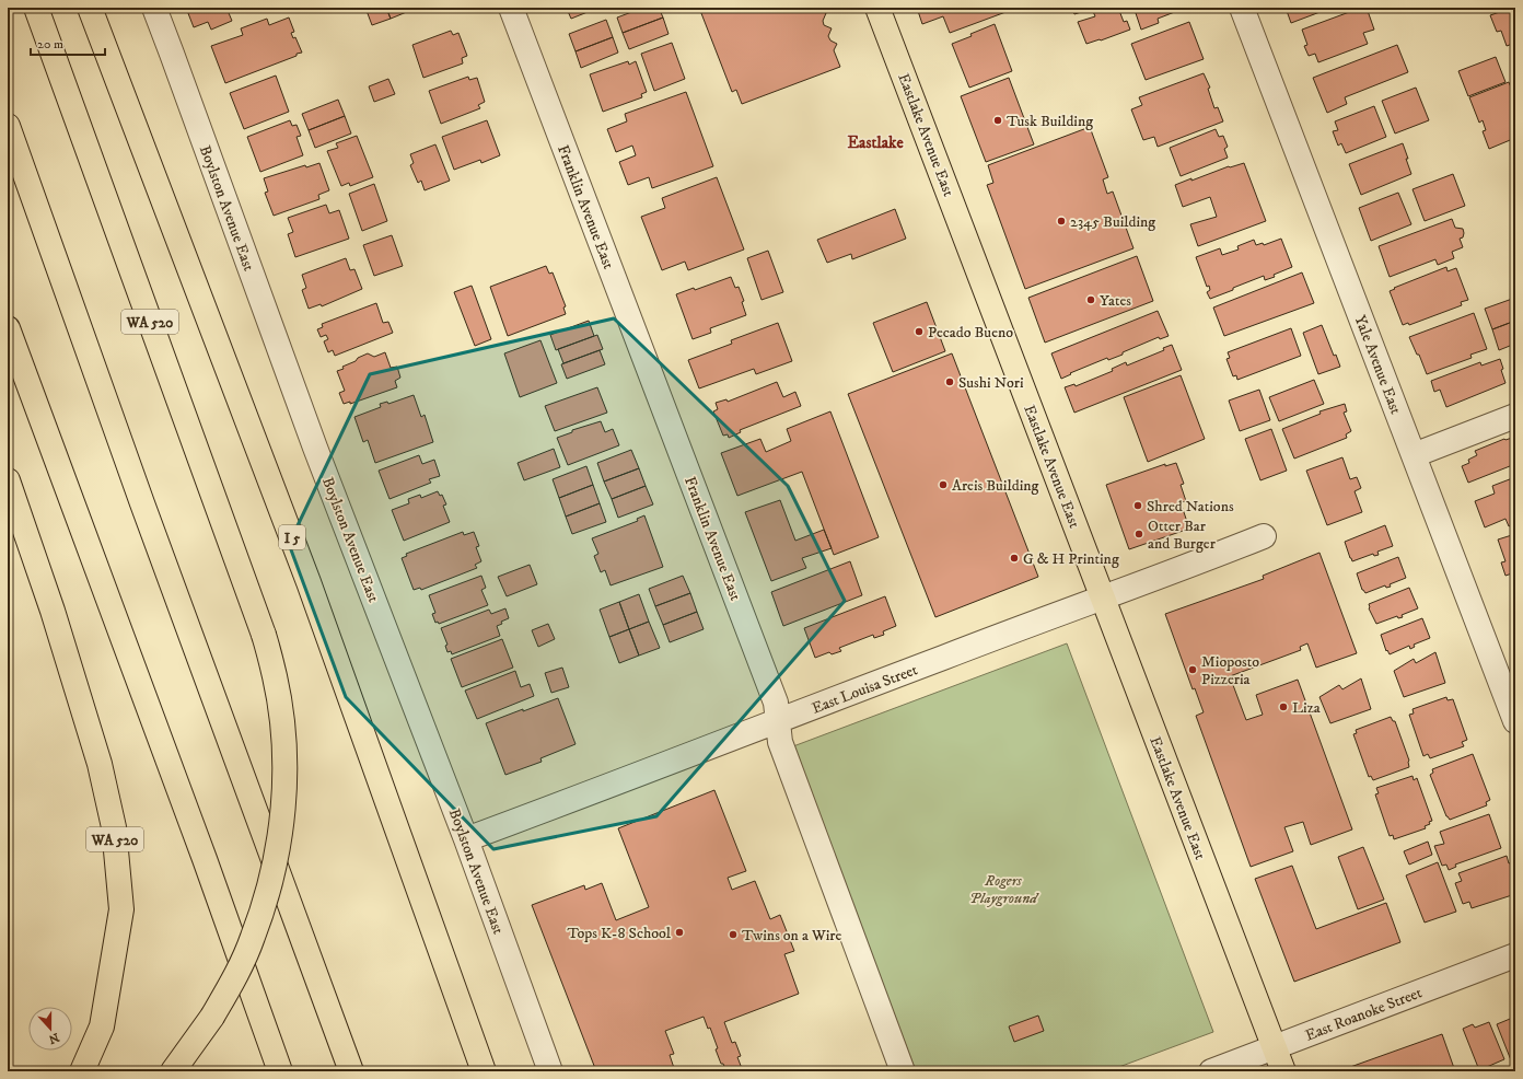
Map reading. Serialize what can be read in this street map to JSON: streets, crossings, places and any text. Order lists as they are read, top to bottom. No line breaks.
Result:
{"streets":{"main road":["Eastlake Avenue East","WA 520","I 5"],"street":["Franklin Avenue East","Boylston Avenue East","Yale Avenue East","East Louisa Street","East Roanoke Street"]},"crossings":[["Eastlake Avenue East","East Louisa Street"],["Eastlake Avenue East","East Roanoke Street"],["Franklin Avenue East","East Louisa Street"],["Boylston Avenue East","East Louisa Street"]],"districts":["Eastlake"],"parks":["Rogers Playground"],"places":["Tusk Building","2345 Building","Yates","Pecado Bueno","Sushi Nori","Areis Building","Shred Nations","Otter Bar and Burger","G & H Printing","Mioposto Pizzeria","Liza","Tops K-8 School","Twins on a Wire"],"scale_bar":"20 m","north":"bottom"}
